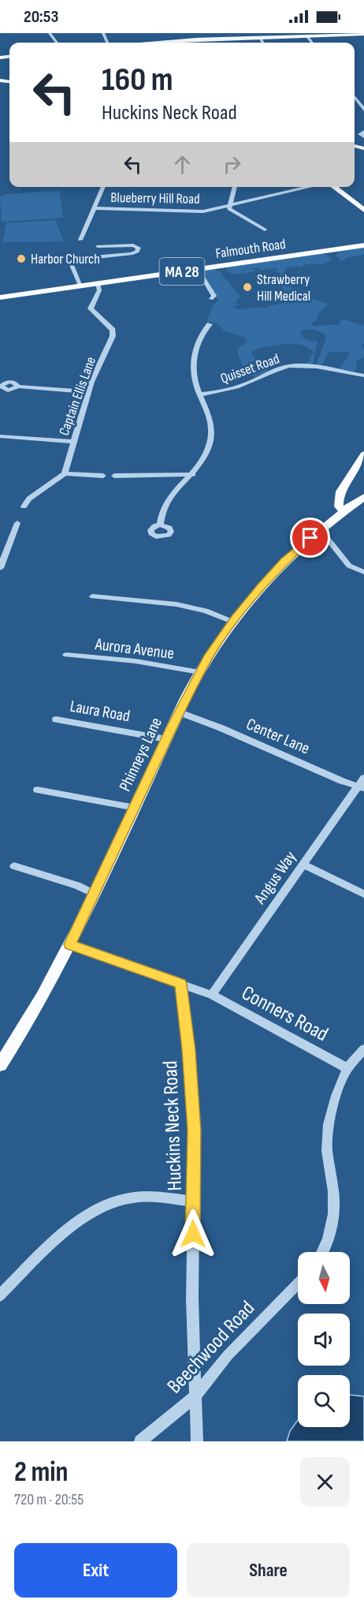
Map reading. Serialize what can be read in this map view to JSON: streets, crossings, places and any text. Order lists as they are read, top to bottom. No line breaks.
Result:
{"streets":{"main road":["Falmouth Road","MA 28","Phinneys Lane"],"street":["Blueberry Hill Road","Quisset Road","Captain Ellis Lane","Aurora Avenue","Laura Road","Center Lane","Angus Way","Conners Road","Huckins Neck Road","Beechwood Road"]},"crossings":[["Falmouth Road","Captain Ellis Lane"],["Aurora Avenue","Phinneys Lane"],["Laura Road","Phinneys Lane"],["Center Lane","Phinneys Lane"],["Center Lane","Angus Way"],["Angus Way","Conners Road"],["Conners Road","Huckins Neck Road"],["Huckins Neck Road","Beechwood Road"]],"places":["Harbor Church","Strawberry Hill Medical"],"north":"bottom","page":{"status":"20:53","turn":["160 m","Huckins Neck Road"],"heading":["2 min","720 m · 20:55"],"buttons":["Exit","Share"]}}
